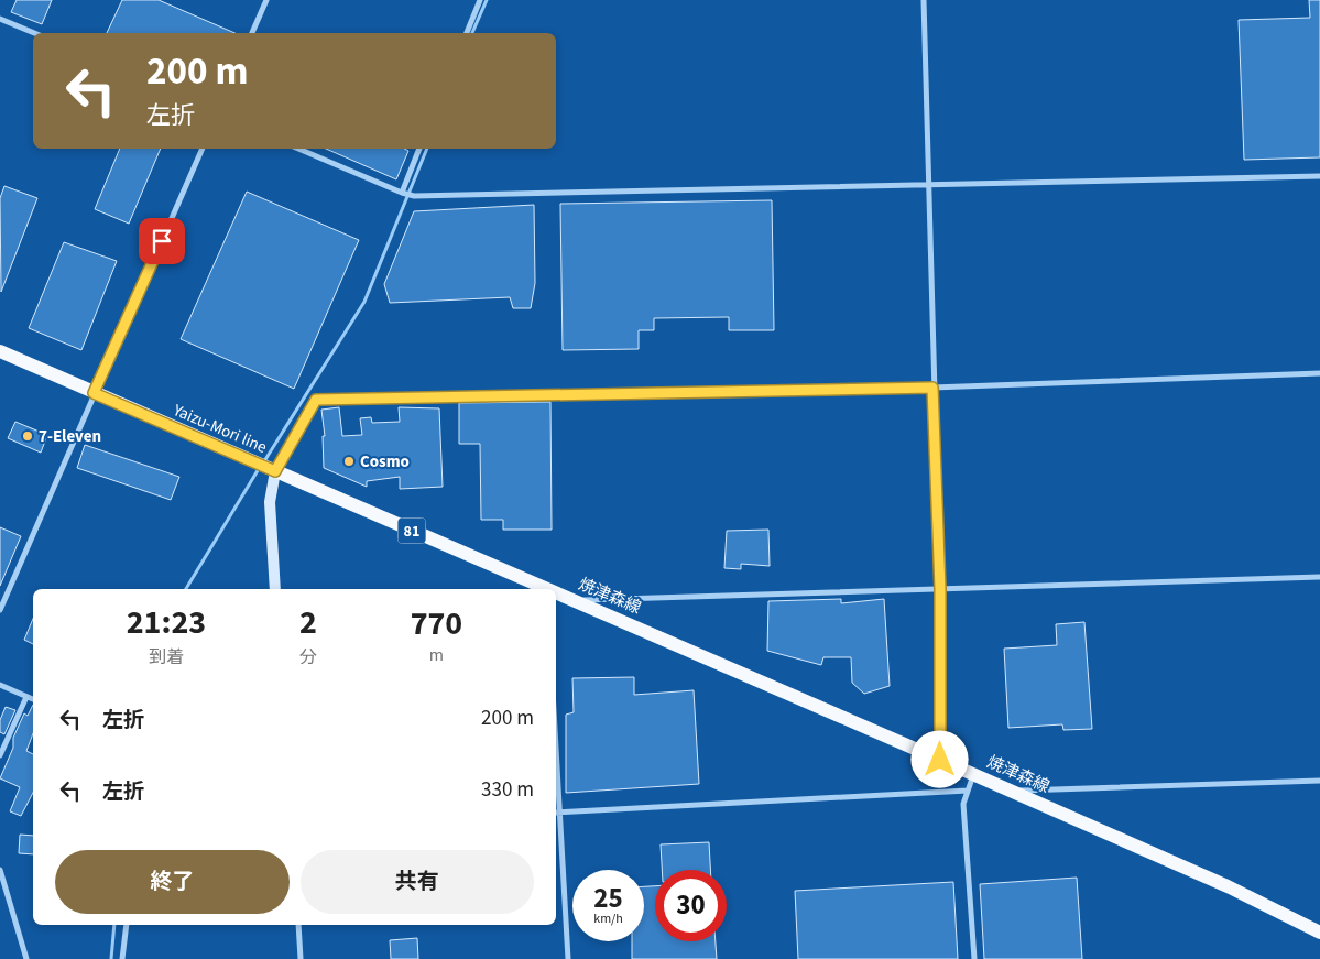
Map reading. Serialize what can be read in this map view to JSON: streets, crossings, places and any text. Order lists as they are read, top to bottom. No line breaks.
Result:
{"streets":{"main road":["Yaizu-Mori line","81","焼津森線"]},"places":["7-Eleven","Cosmo"],"page":{"turn":["200 m","左折"],"eta":["21:23","到着","2","分","770","m"],"list":[{"name":"左折","value":"200 m"},{"name":"左折","value":"330 m"}],"buttons":["終了","共有"],"speed":"25 km/h","limit":"30"}}
